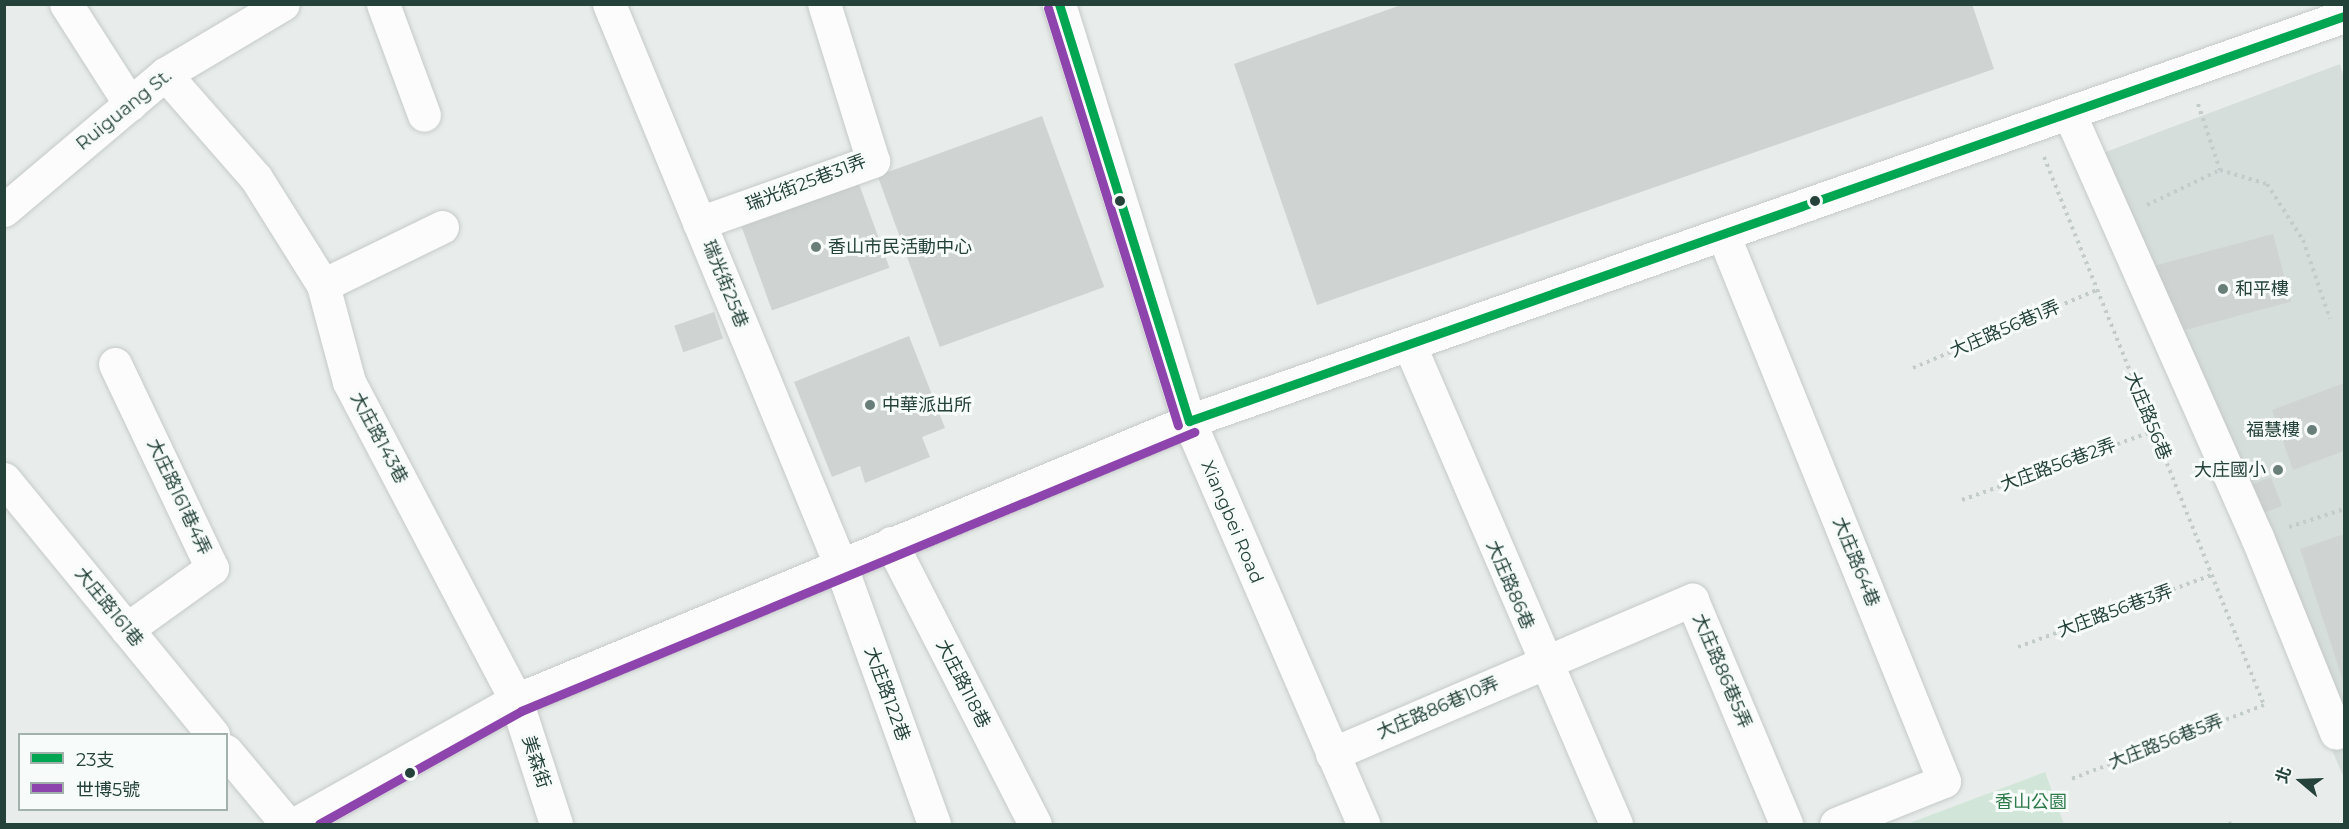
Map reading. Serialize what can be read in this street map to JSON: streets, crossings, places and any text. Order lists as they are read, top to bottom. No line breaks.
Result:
{"streets":{"street":["Ruiguang St.","瑞光街25巷31弄","瑞光街25巷","大庄路143巷","大庄路161巷4弄","Xiangbei Road","大庄路64巷","大庄路86巷","大庄路161巷","大庄路86巷5弄","大庄路118巷","大庄路122巷","大庄路86巷10弄","美森街"],"path":["大庄路56巷1弄","大庄路56巷","大庄路56巷2弄","大庄路56巷3弄","大庄路56巷5弄"]},"crossings":[["Ruiguang St.","大庄路143巷"],["瑞光街25巷31弄","瑞光街25巷"],["瑞光街25巷","大庄路122巷"],["大庄路56巷1弄","大庄路56巷"],["大庄路56巷","大庄路56巷2弄"],["大庄路56巷","大庄路56巷3弄"],["大庄路56巷","大庄路56巷5弄"],["大庄路143巷","美森街"],["大庄路161巷4弄","大庄路161巷"],["Xiangbei Road","大庄路86巷10弄"],["大庄路86巷","大庄路86巷5弄"],["大庄路86巷","大庄路86巷10弄"],["大庄路86巷5弄","大庄路86巷10弄"]],"parks":["香山公園"],"places":["香山市民活動中心","和平樓","中華派出所","福慧樓","大庄國小"],"lines":["transit line 23支","transit line 世博5號"],"legend":["23支","世博5號"],"north":"left"}
